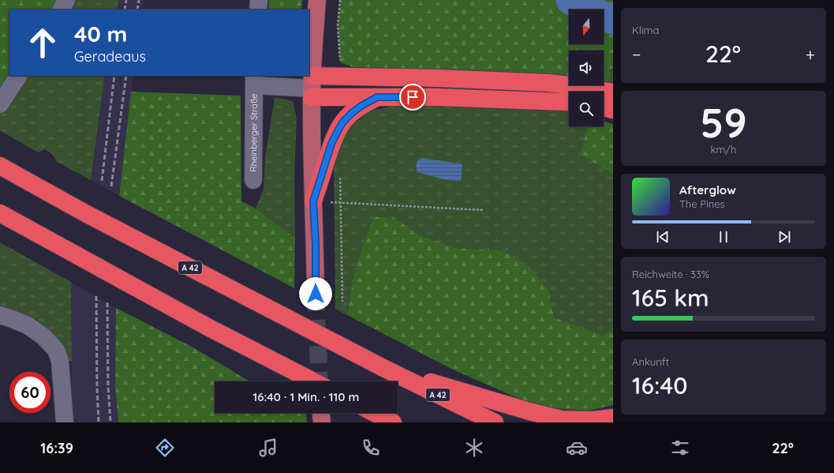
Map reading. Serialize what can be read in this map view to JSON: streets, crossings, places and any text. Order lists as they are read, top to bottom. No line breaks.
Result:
{"streets":{"highway":["A 42"],"street":["Rheinberger Straße"]},"north":"bottom","page":{"tile":["Klima",["59","km/h"],["Reichweite · 33%","165 km"],["Ankunft","16:40"]],"turn":["40 m","Geradeaus"],"heat":["−","22°","+"],"song":["Afterglow","The Pines"],"limit":"60","trip":"16:40 · 1 Min. · 110 m","tabs":["16:39","22°"]}}
